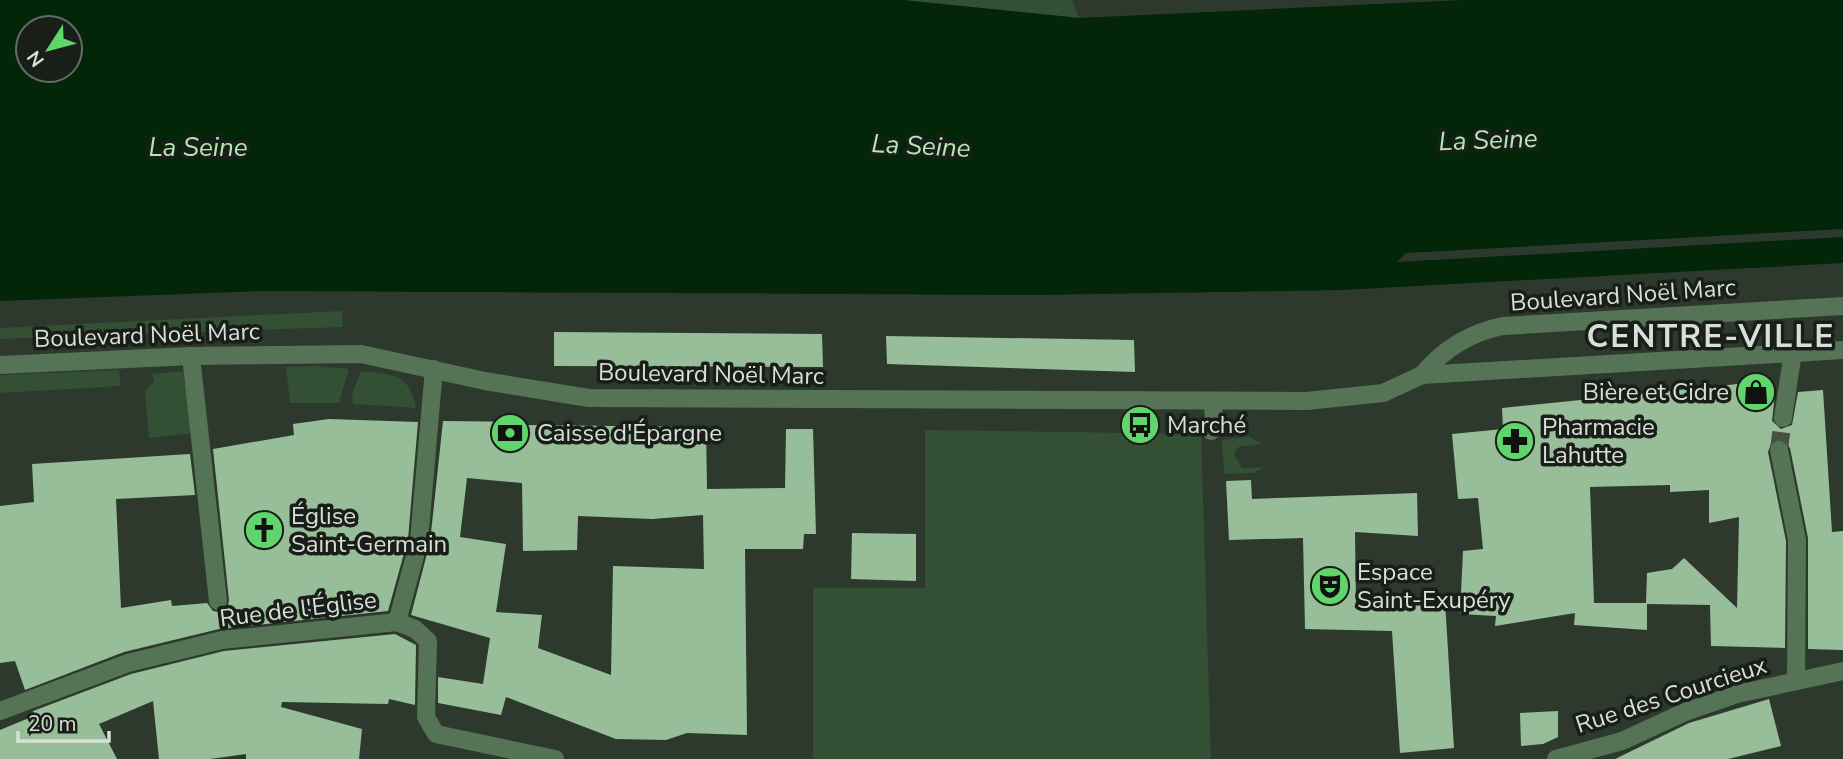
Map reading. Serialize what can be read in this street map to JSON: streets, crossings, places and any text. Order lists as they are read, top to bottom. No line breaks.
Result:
{"streets":{"street":["Boulevard Noël Marc","Rue de l'Église","Rue des Courcieux"]},"crossings":[["Boulevard Noël Marc","Rue de l'Église"]],"districts":["CENTRE-VILLE"],"water":["La Seine"],"places":{"shop":["Bière et Cidre"],"bus stop":["Marché"],"bank":["Caisse d'Épargne"],"pharmacy":["Pharmacie Lahutte"],"church":["Église Saint-Germain"],"theatre":["Espace Saint-Exupéry"]},"scale_bar":"20 m","north":"bottom left"}
